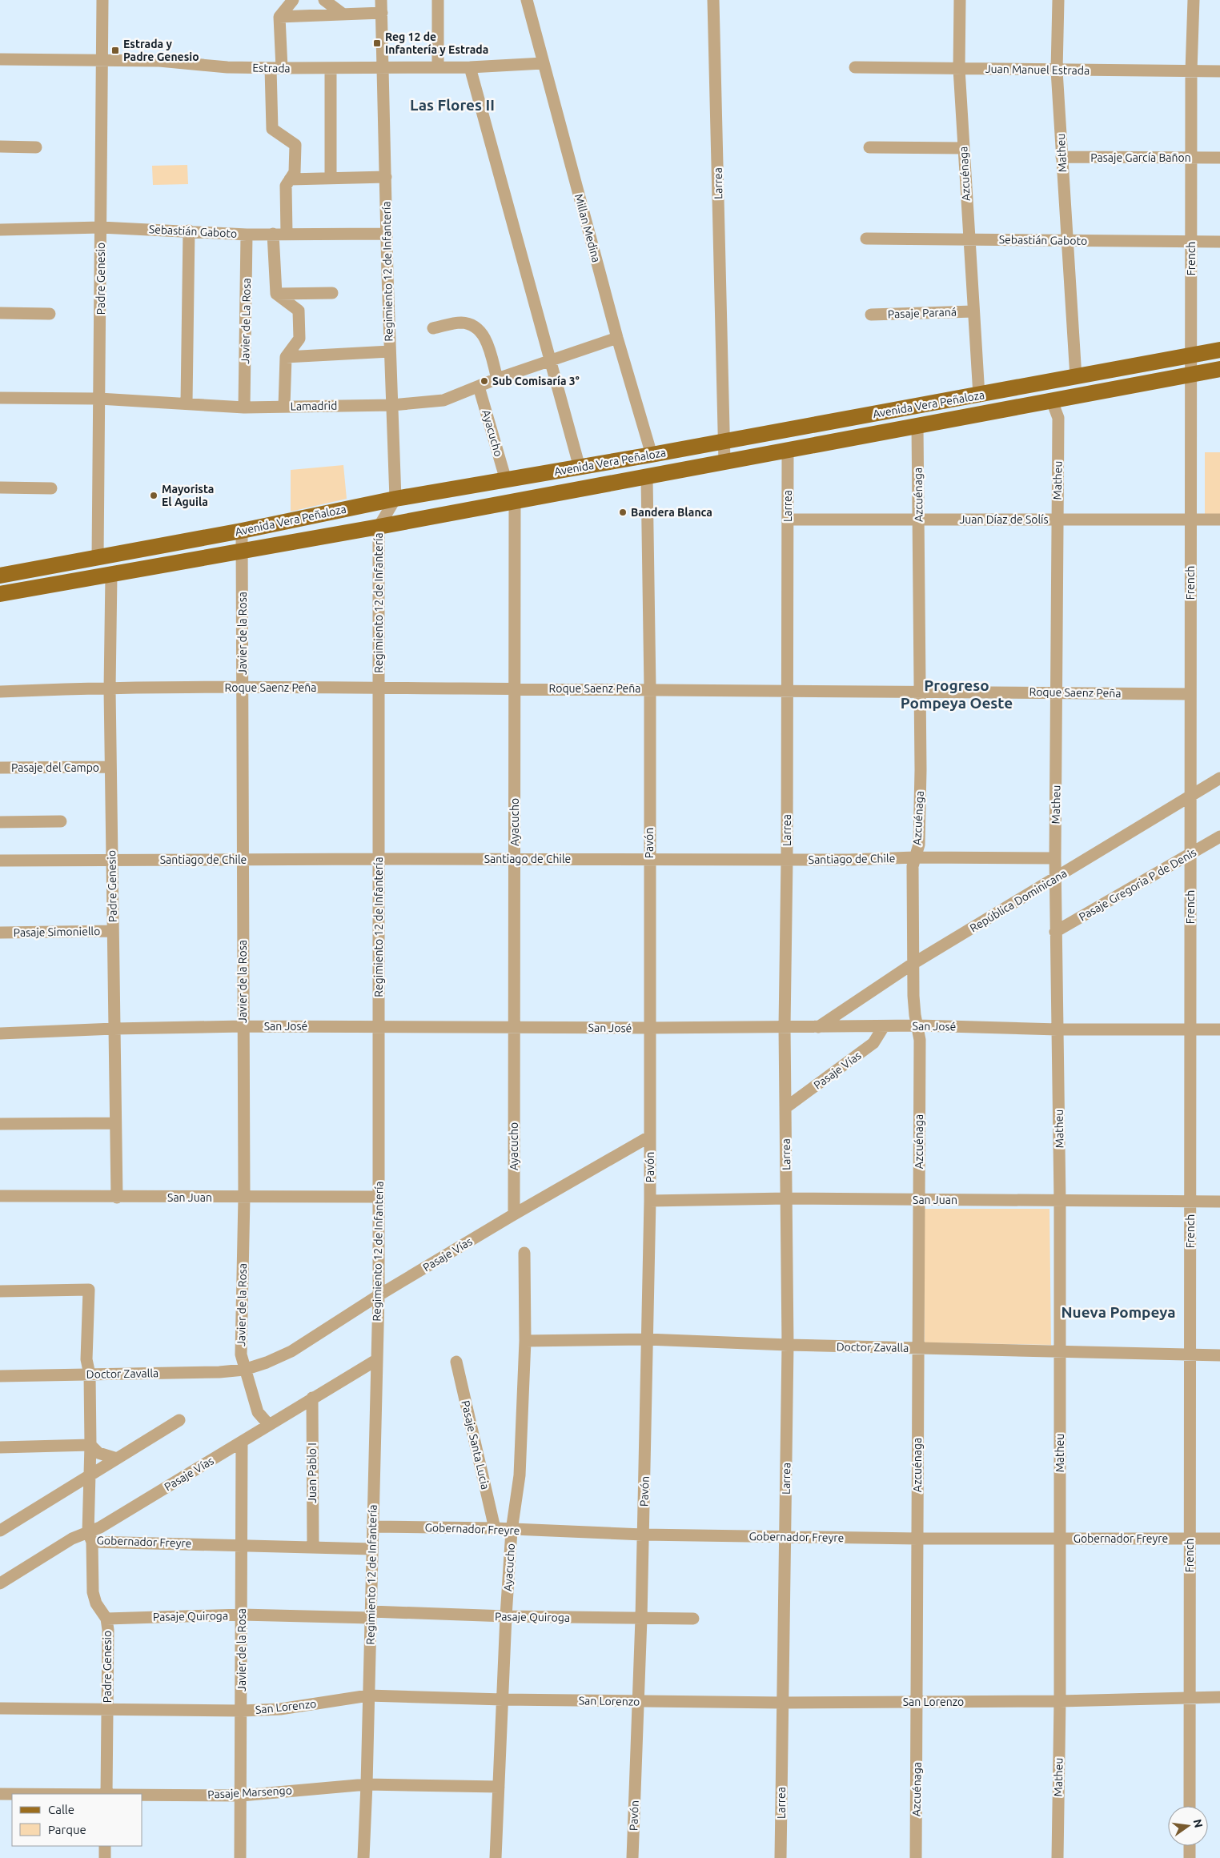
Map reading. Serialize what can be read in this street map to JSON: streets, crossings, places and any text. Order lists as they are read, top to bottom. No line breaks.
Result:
{"streets":{"main road":["Avenida Vera Peñaloza"],"street":["Estrada","Juan Manuel Estrada","Matheu","Pasaje García Bañon","Azcuénaga","Larrea","Millan Medina","Sebastián Gaboto","French","Regimiento 12 de Infantería","Padre Genesio","Pasaje Paraná","Javier de La Rosa","Lamadrid","Ayacucho","Juan Díaz de Solís","Javier de la Rosa","Roque Saenz Peña","Pasaje del Campo","Pavón","Santiago de Chile","Pasaje Gregoria P de Denis","República Dominicana","Pasaje Simoniello","San José","Pasaje Vías","San Juan","Doctor Zavalla","Pasaje Santa Lucia","Juan Pablo I","Gobernador Freyre","Pasaje Quiroga","San Lorenzo","Pasaje Marsengo"]},"crossings":[["Estrada","Millan Medina"],["Estrada","Regimiento 12 de Infantería"],["Estrada","Padre Genesio"],["Juan Manuel Estrada","Matheu"],["Juan Manuel Estrada","Azcuénaga"],["Juan Manuel Estrada","French"],["Matheu","Pasaje García Bañon"],["Matheu","Sebastián Gaboto"],["Matheu","Avenida Vera Peñaloza"],["Matheu","Juan Díaz de Solís"],["Matheu","Roque Saenz Peña"],["Matheu","Santiago de Chile"],["Matheu","Pasaje Gregoria P de Denis"],["Matheu","República Dominicana"],["Matheu","San José"],["Matheu","San Juan"],["Matheu","Doctor Zavalla"],["Matheu","Gobernador Freyre"],["Matheu","San Lorenzo"],["Pasaje García Bañon","French"],["Azcuénaga","Sebastián Gaboto"],["Azcuénaga","Pasaje Paraná"],["Azcuénaga","Avenida Vera Peñaloza"],["Azcuénaga","Juan Díaz de Solís"],["Azcuénaga","Roque Saenz Peña"],["Azcuénaga","Santiago de Chile"],["Azcuénaga","República Dominicana"],["Azcuénaga","San José"],["Azcuénaga","San Juan"],["Azcuénaga","Doctor Zavalla"],["Azcuénaga","Gobernador Freyre"],["Azcuénaga","San Lorenzo"],["Larrea","Avenida Vera Peñaloza"],["Larrea","Juan Díaz de Solís"],["Larrea","Roque Saenz Peña"],["Larrea","Santiago de Chile"],["Larrea","San José"],["Larrea","Pasaje Vías"],["Larrea","San Juan"],["Larrea","Doctor Zavalla"],["Larrea","Gobernador Freyre"],["Larrea","San Lorenzo"],["Millan Medina","Avenida Vera Peñaloza"],["Millan Medina","Lamadrid"],["Sebastián Gaboto","French"],["Sebastián Gaboto","Regimiento 12 de Infantería"],["Sebastián Gaboto","Padre Genesio"],["Sebastián Gaboto","Javier de La Rosa"],["French","Avenida Vera Peñaloza"],["French","Juan Díaz de Solís"],["French","Roque Saenz Peña"],["French","Pasaje Gregoria P de Denis"],["French","República Dominicana"],["French","San José"],["French","San Juan"],["French","Doctor Zavalla"],["French","Gobernador Freyre"],["French","San Lorenzo"],["Regimiento 12 de Infantería","Avenida Vera Peñaloza"],["Regimiento 12 de Infantería","Lamadrid"],["Regimiento 12 de Infantería","Roque Saenz Peña"],["Regimiento 12 de Infantería","Santiago de Chile"],["Regimiento 12 de Infantería","San José"],["Regimiento 12 de Infantería","Pasaje Vías"],["Regimiento 12 de Infantería","San Juan"],["Regimiento 12 de Infantería","Gobernador Freyre"],["Regimiento 12 de Infantería","Pasaje Quiroga"],["Regimiento 12 de Infantería","San Lorenzo"],["Regimiento 12 de Infantería","Pasaje Marsengo"],["Padre Genesio","Avenida Vera Peñaloza"],["Padre Genesio","Lamadrid"],["Padre Genesio","Roque Saenz Peña"],["Padre Genesio","Pasaje del Campo"],["Padre Genesio","Santiago de Chile"],["Padre Genesio","Pasaje Simoniello"],["Padre Genesio","San José"],["Padre Genesio","Pasaje Vías"],["Padre Genesio","San Juan"],["Padre Genesio","Doctor Zavalla"],["Padre Genesio","Gobernador Freyre"],["Padre Genesio","Pasaje Quiroga"],["Padre Genesio","San Lorenzo"],["Javier de La Rosa","Lamadrid"],["Avenida Vera Peñaloza","Ayacucho"],["Avenida Vera Peñaloza","Javier de la Rosa"],["Avenida Vera Peñaloza","Pavón"],["Lamadrid","Ayacucho"],["Ayacucho","Roque Saenz Peña"],["Ayacucho","Santiago de Chile"],["Ayacucho","San José"],["Ayacucho","Pasaje Vías"],["Ayacucho","Doctor Zavalla"],["Ayacucho","Gobernador Freyre"],["Ayacucho","Pasaje Quiroga"],["Ayacucho","San Lorenzo"],["Ayacucho","Pasaje Marsengo"],["Javier de la Rosa","Roque Saenz Peña"],["Javier de la Rosa","Santiago de Chile"],["Javier de la Rosa","San José"],["Javier de la Rosa","Pasaje Vías"],["Javier de la Rosa","San Juan"],["Javier de la Rosa","Doctor Zavalla"],["Javier de la Rosa","Gobernador Freyre"],["Javier de la Rosa","Pasaje Quiroga"],["Javier de la Rosa","San Lorenzo"],["Javier de la Rosa","Pasaje Marsengo"],["Roque Saenz Peña","Pavón"],["Pavón","Santiago de Chile"],["Pavón","San José"],["Pavón","Pasaje Vías"],["Pavón","San Juan"],["Pavón","Doctor Zavalla"],["Pavón","Gobernador Freyre"],["Pavón","Pasaje Quiroga"],["Pavón","San Lorenzo"],["República Dominicana","San José"],["San José","Pasaje Vías"],["Pasaje Vías","Doctor Zavalla"],["Pasaje Vías","Juan Pablo I"],["Pasaje Vías","Gobernador Freyre"],["Pasaje Santa Lucia","Gobernador Freyre"],["Juan Pablo I","Gobernador Freyre"]],"districts":["Las Flores II","Progreso Pompeya Oeste","Nueva Pompeya"],"places":{"transit":["Reg 12 de Infantería y Estrada","Estrada y Padre Genesio"],"other":["Sub Comisaría 3°","Mayorista El Aguila","Bandera Blanca"]},"legend":["Calle","Parque"],"north":"right"}
